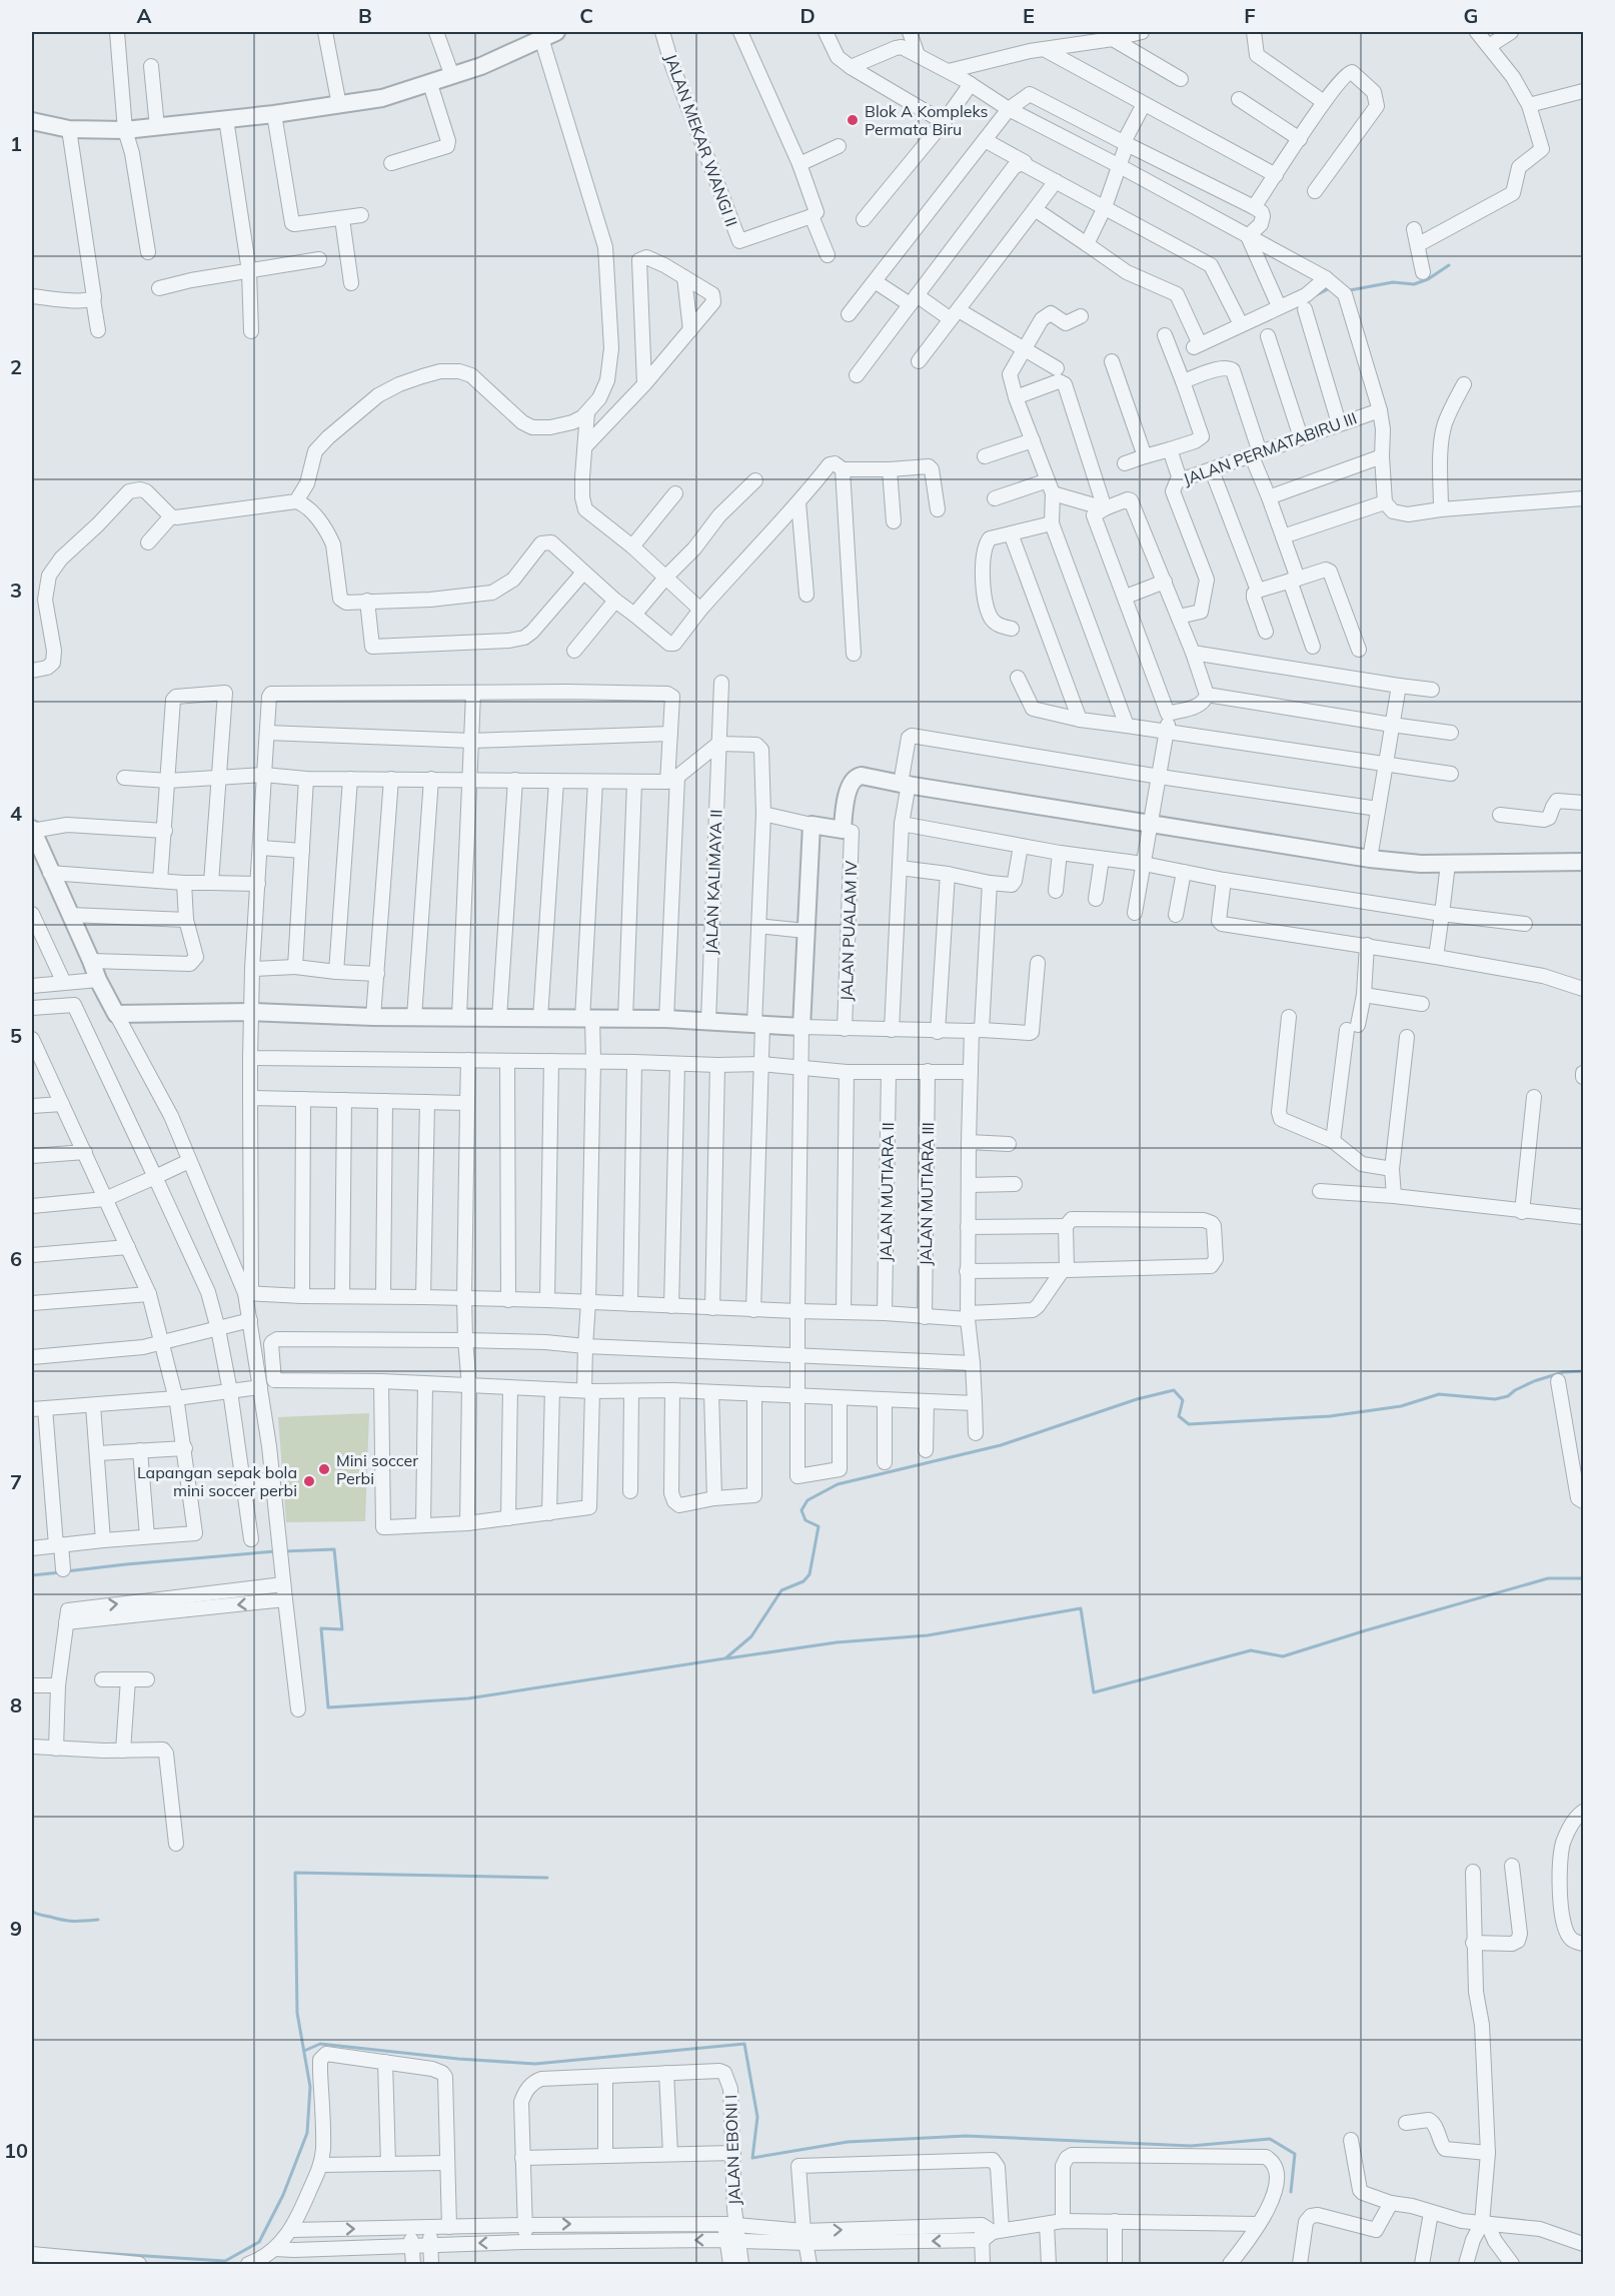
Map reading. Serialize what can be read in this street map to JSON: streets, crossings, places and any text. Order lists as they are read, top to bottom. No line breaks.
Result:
{"streets":{"street":["JALAN MEKAR WANGI II","JALAN PERMATABIRU III","JALAN KALIMAYA II","JALAN PUALAM IV","JALAN MUTIARA II","JALAN MUTIARA III","JALAN EBONI I"]},"places":["Blok A Kompleks Permata Biru","Mini soccer Perbi","Lapangan sepak bola mini soccer perbi"],"grid":{"columns":["A","B","C","D","E","F","G"],"rows":["1","2","3","4","5","6","7","8","9","10"]}}
